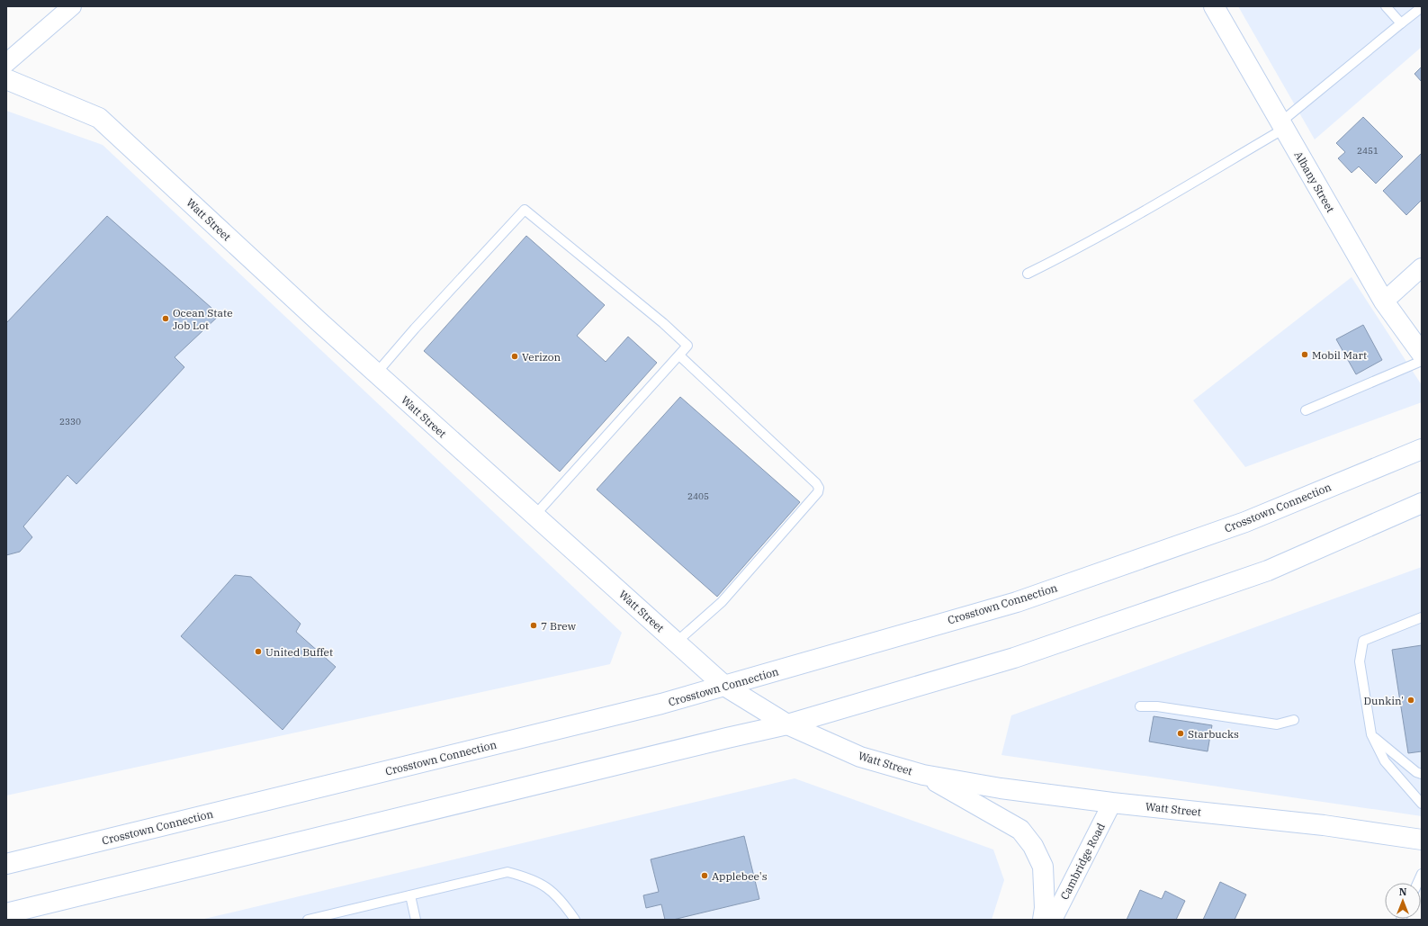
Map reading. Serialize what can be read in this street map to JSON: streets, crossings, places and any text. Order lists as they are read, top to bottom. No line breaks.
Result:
{"streets":{"main road":["Albany Street","Watt Street","Crosstown Connection"],"street":["Cambridge Road"]},"crossings":[["Watt Street","Crosstown Connection"],["Watt Street","Cambridge Road"]],"places":["Ocean State Job Lot","Mobil Mart","Verizon","7 Brew","United Buffet","Dunkin'","Starbucks","Applebee's"],"house_numbers":["2451","2330","2405"],"north":"top"}
